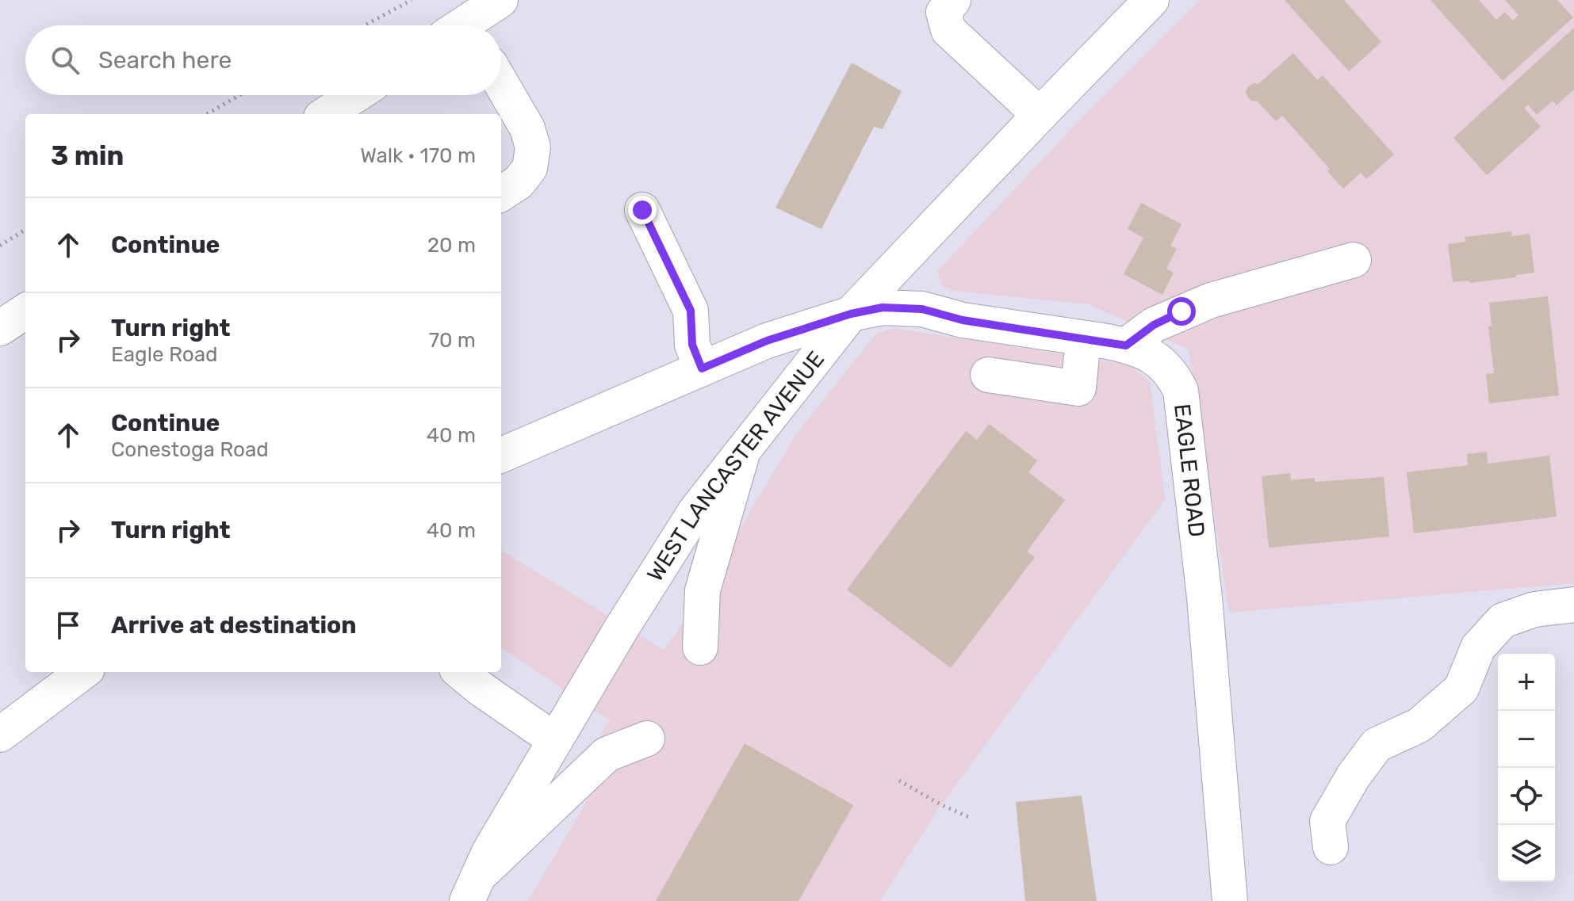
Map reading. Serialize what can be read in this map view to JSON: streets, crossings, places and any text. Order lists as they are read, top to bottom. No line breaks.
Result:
{"streets":{"main road":["WEST LANCASTER AVENUE","EAGLE ROAD"]},"crossings":[["WEST LANCASTER AVENUE","EAGLE ROAD"]],"page":{"search":"Search here","heading":["3 min","Walk · 170 m"],"list":[["Continue","20 m"],["Turn right","Eagle Road","70 m"],["Continue","Conestoga Road","40 m"],["Turn right","40 m"],"Arrive at destination"],"map_buttons":["+","−"]}}
